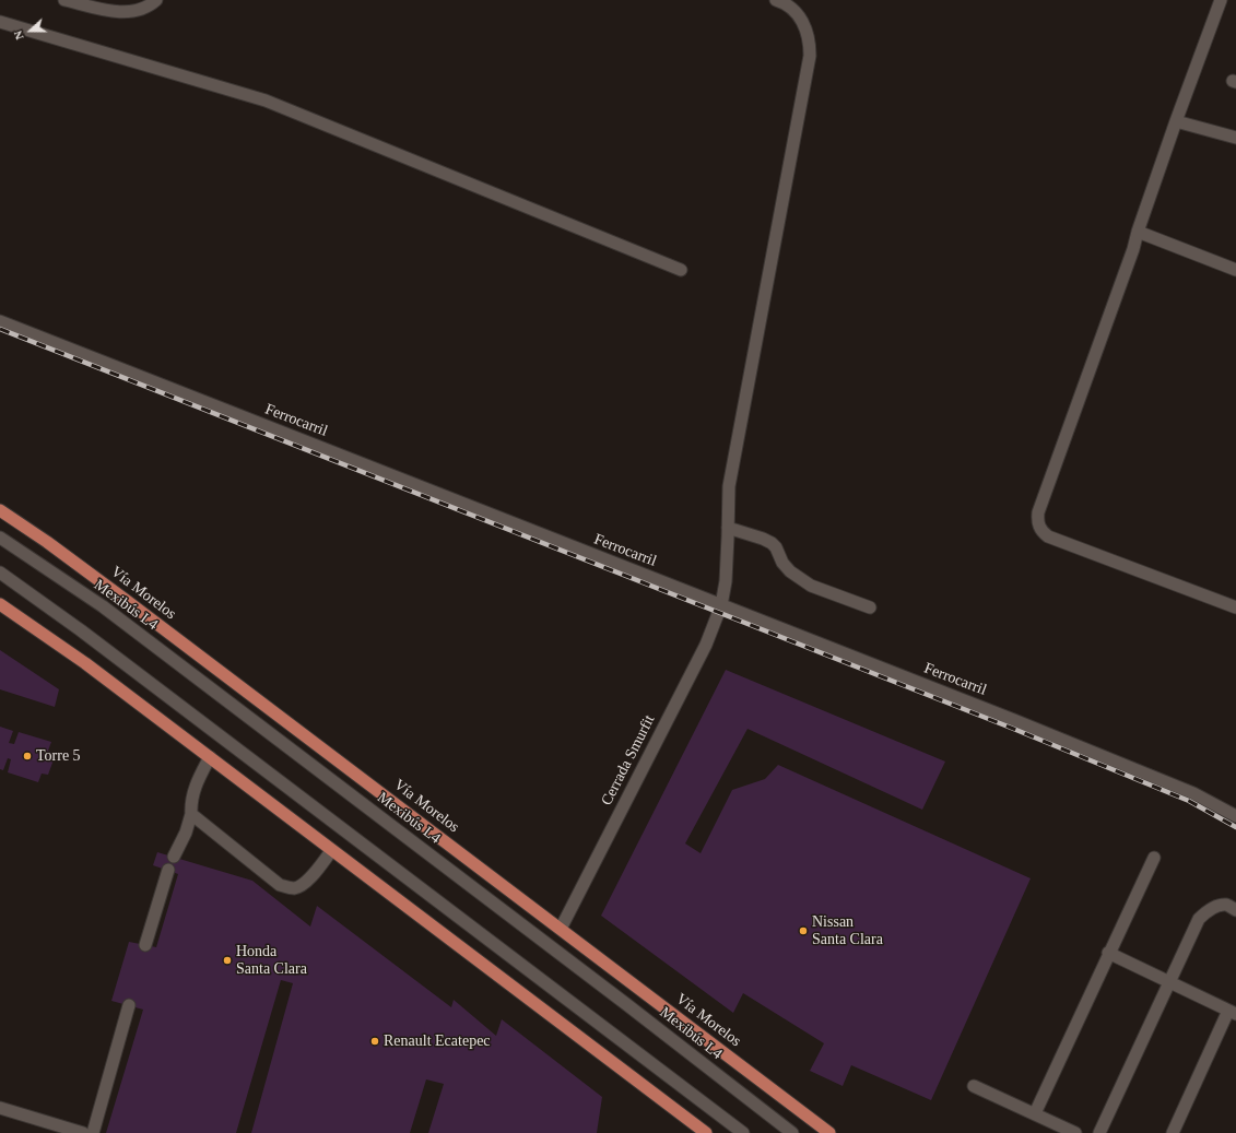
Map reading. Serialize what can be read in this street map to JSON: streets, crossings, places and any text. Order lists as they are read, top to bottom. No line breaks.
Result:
{"streets":{"main road":["Vía Morelos"],"street":["Ferrocarril","Mexibús L4","Cerrada Smurfit"]},"crossings":[["Ferrocarril","Cerrada Smurfit"],["Vía Morelos","Cerrada Smurfit"]],"places":["Torre 5","Nissan Santa Clara","Honda Santa Clara","Renault Ecatepec"],"north":"left"}
